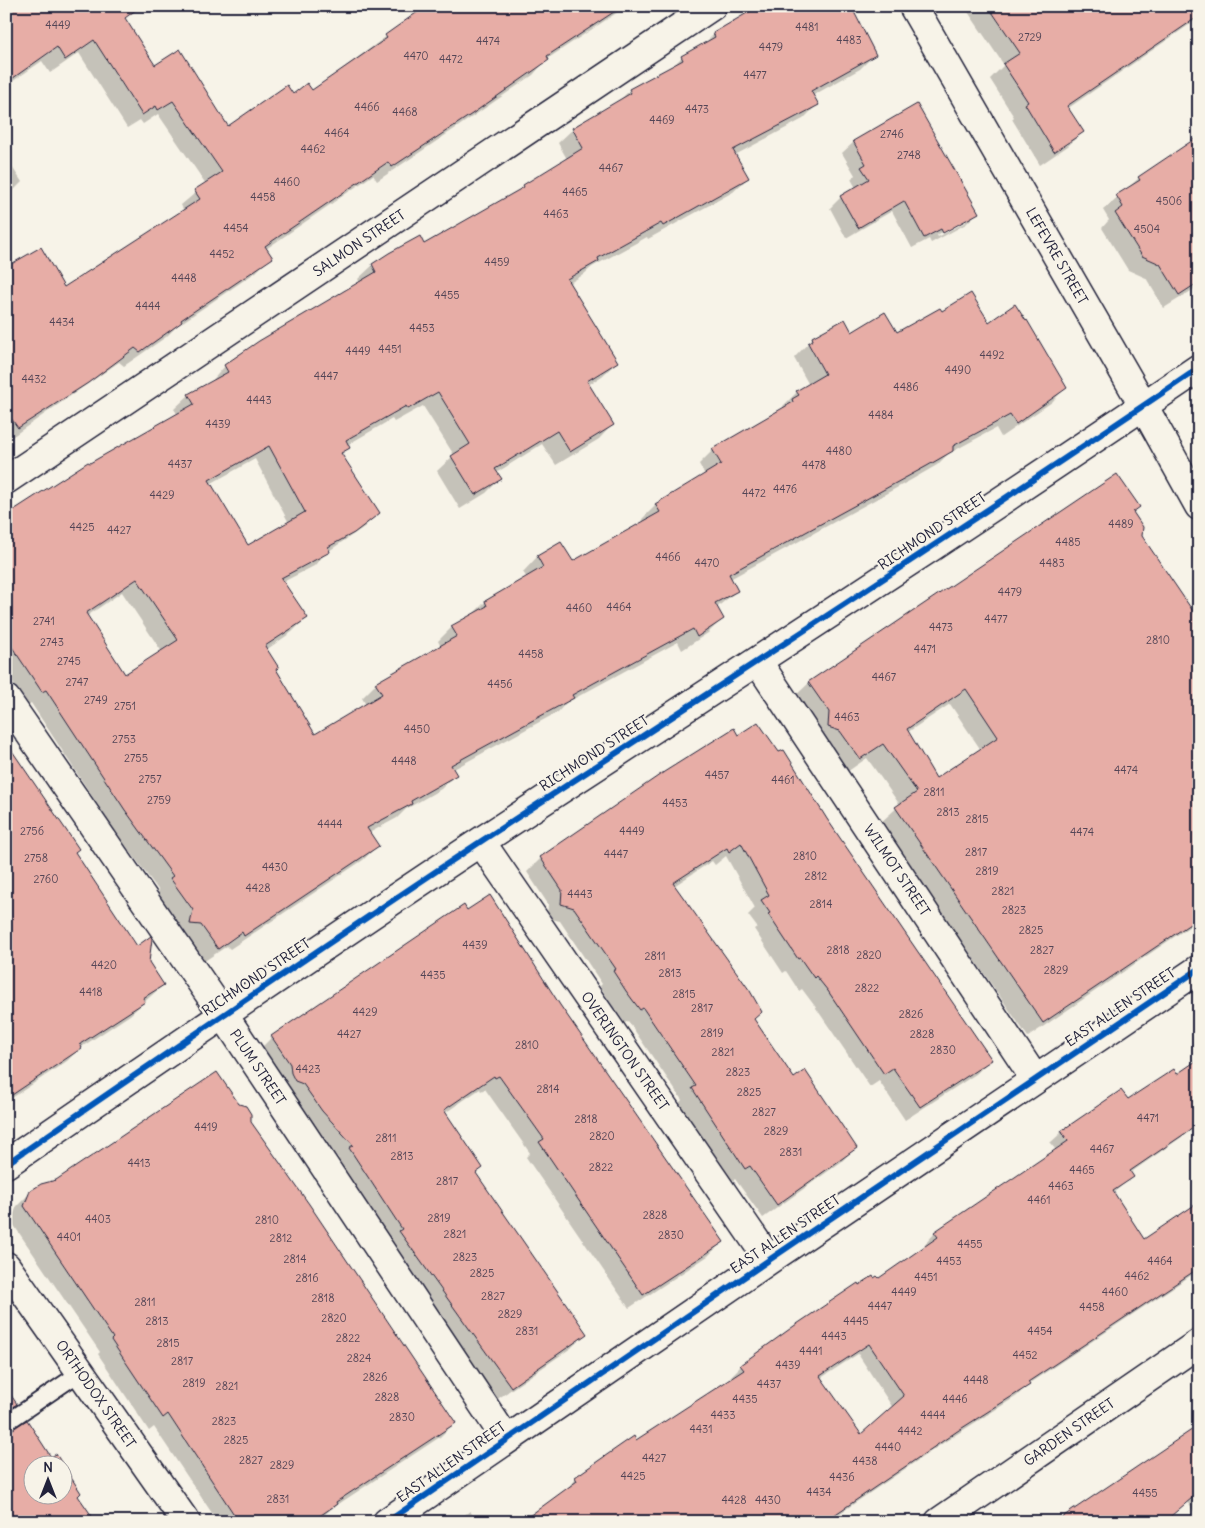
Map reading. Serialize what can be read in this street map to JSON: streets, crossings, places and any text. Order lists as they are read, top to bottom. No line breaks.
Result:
{"streets":{"street":["SALMON STREET","LEFEVRE STREET","RICHMOND STREET","WILMOT STREET","EAST ALLEN STREET","OVERINGTON STREET","PLUM STREET","ORTHODOX STREET","GARDEN STREET"]},"crossings":[["LEFEVRE STREET","RICHMOND STREET"],["RICHMOND STREET","WILMOT STREET"],["RICHMOND STREET","OVERINGTON STREET"],["RICHMOND STREET","PLUM STREET"],["WILMOT STREET","EAST ALLEN STREET"],["EAST ALLEN STREET","OVERINGTON STREET"],["EAST ALLEN STREET","PLUM STREET"]],"house_numbers":["4449","4481","2729","4483","4474","4479","4470","4472","4477","4466","4473","4468","4469","4464","2746","4462","2748","4467","4460","4465","4458","4506","4463","4454","4504","4452","4459","4448","4455","4444","4434","4453","4451","4449","4492","4490","4447","4432","4486","4443","4484","4439","4480","4437","4478","4476","4472","4429","4489","4425","4427","4485","4466","4470","4483","4479","4464","4460","4477","2741","4473","2810","2743","4471","4458","2745","4467","2747","4456","2749","2751","4463","4450","2753","2755","4448","4474","4457","2757","4461","2811","2759","4453","2813","2815","4444","2756","4449","4474","2817","4447","2810","2758","4430","2819","2812","2760","4428","2821","4443","2814","2823","2825","4439","2818","2827","2820","2811","4420","2829","2813","4435","2822","4418","2815","2817","4429","2826","2819","4427","2828","2810","2830","2821","4423","2823","2814","2825","2827","4471","2818","4419","2829","2820","2811","4467","2831","2813","4413","2822","4465","2817","4463","4461","2828","2819","4403","2810","2821","2830","4401","2812","4455","2823","2814","4453","4464","2825","4462","4451","2816","4449","4460","2827","2818","2811","4447","4458","2829","2820","2813","4445","2831","4454","4443","2822","2815","4441","4452","2824","2817","4439","2826","4448","2819","4437","2821","2828","4435","4446","4433","4444","2830","2823","4431","4442","2825","4440","4427","2827","4438","2829","4425","4436","4434","4455","2831","4428","4430"],"north":"top"}
